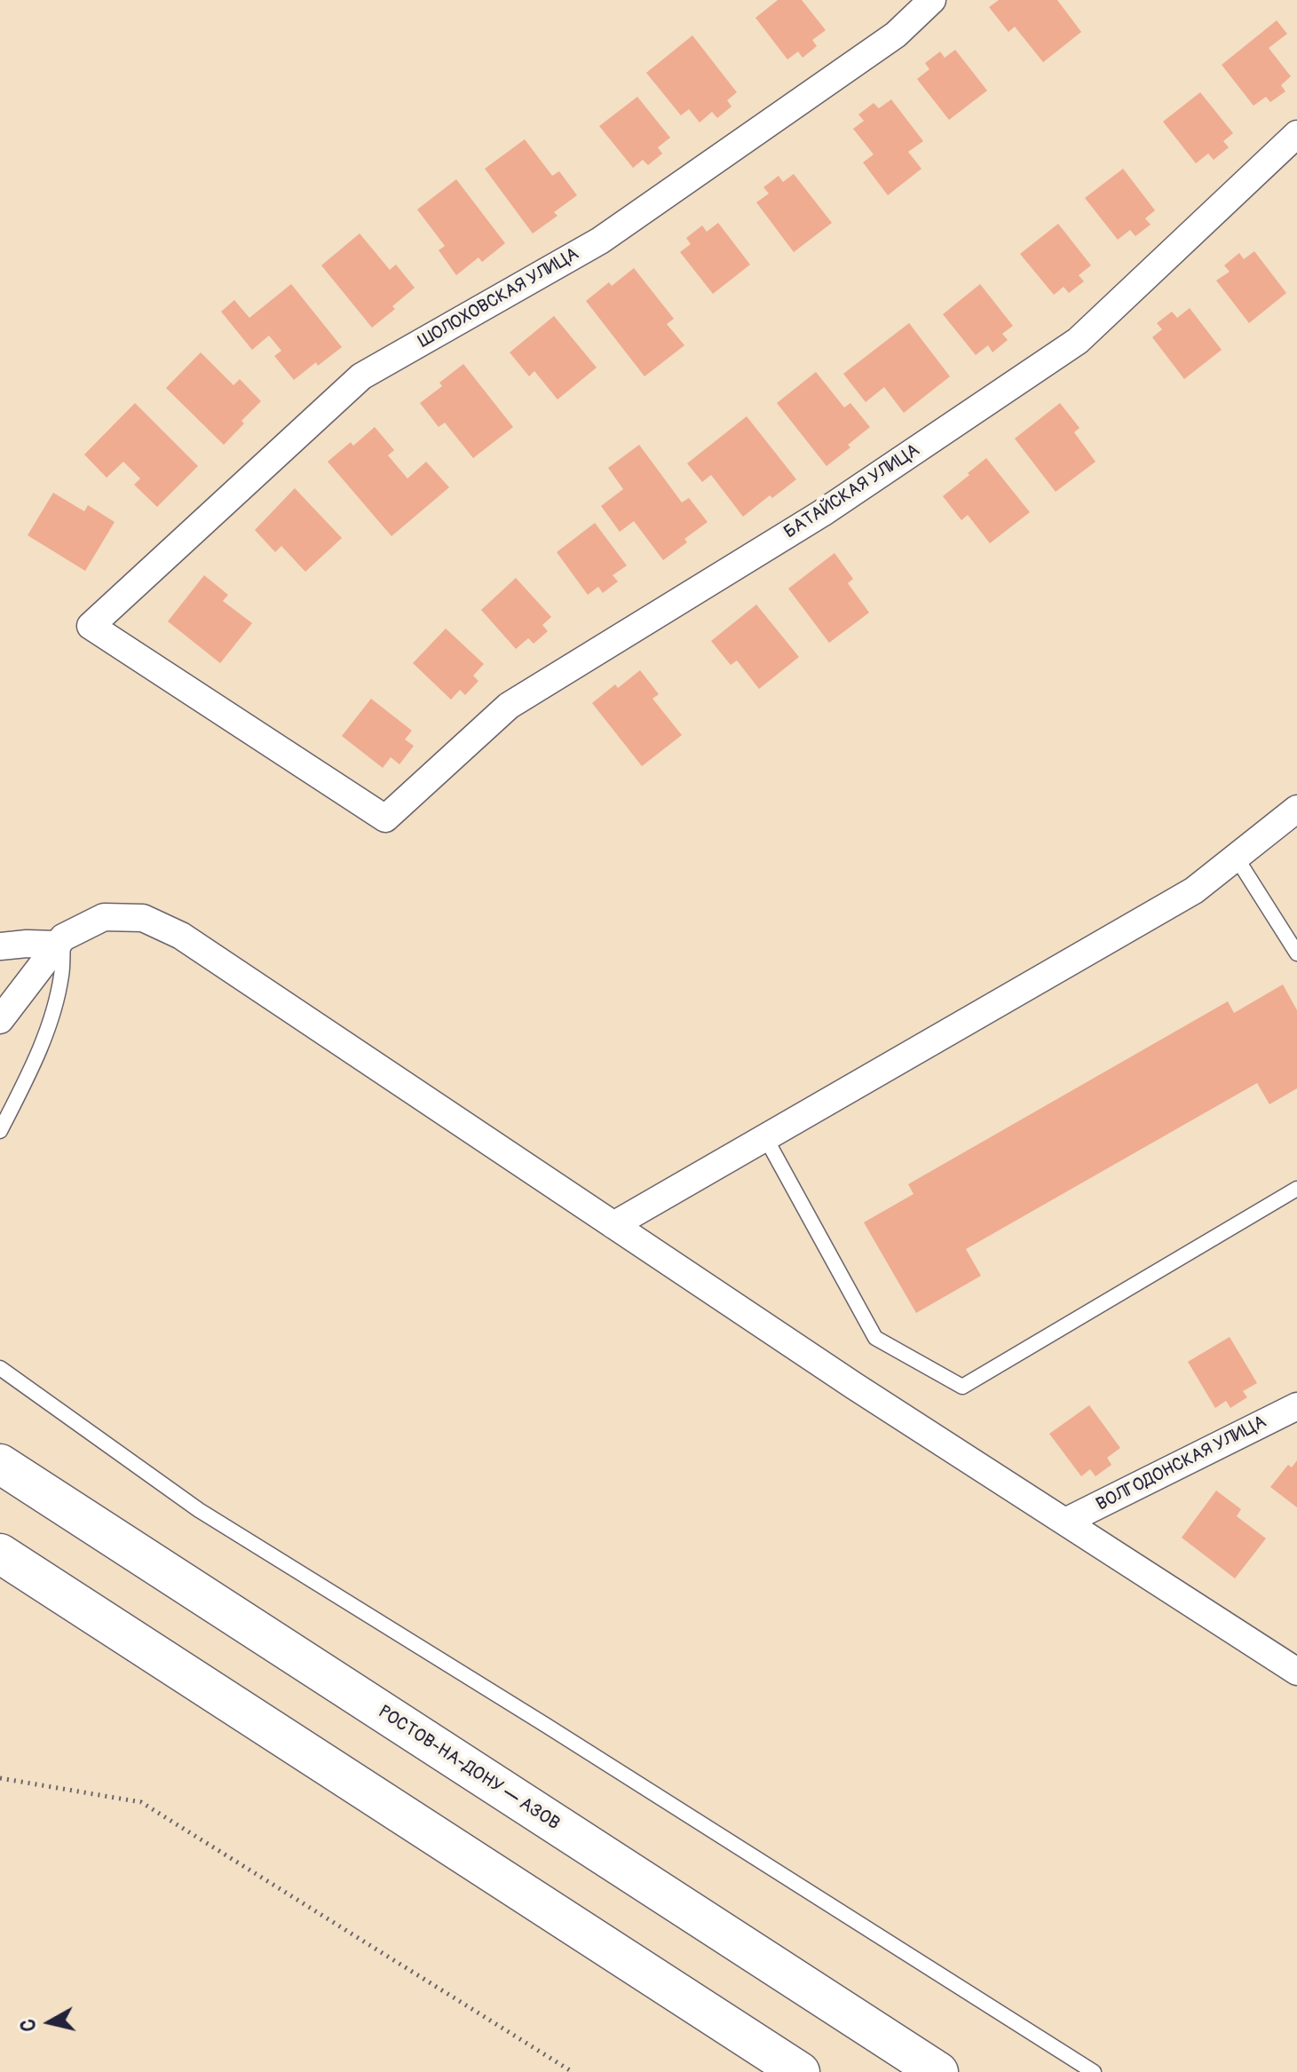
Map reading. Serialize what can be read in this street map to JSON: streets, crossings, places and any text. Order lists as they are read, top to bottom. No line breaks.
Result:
{"streets":{"main road":["РОСТОВ-НА-ДОНУ — АЗОВ"],"street":["ШОЛОХОВСКАЯ УЛИЦА","БАТАЙСКАЯ УЛИЦА","ВОЛГОДОНСКАЯ УЛИЦА"]},"crossings":[["ШОЛОХОВСКАЯ УЛИЦА","БАТАЙСКАЯ УЛИЦА"]],"north":"left"}
